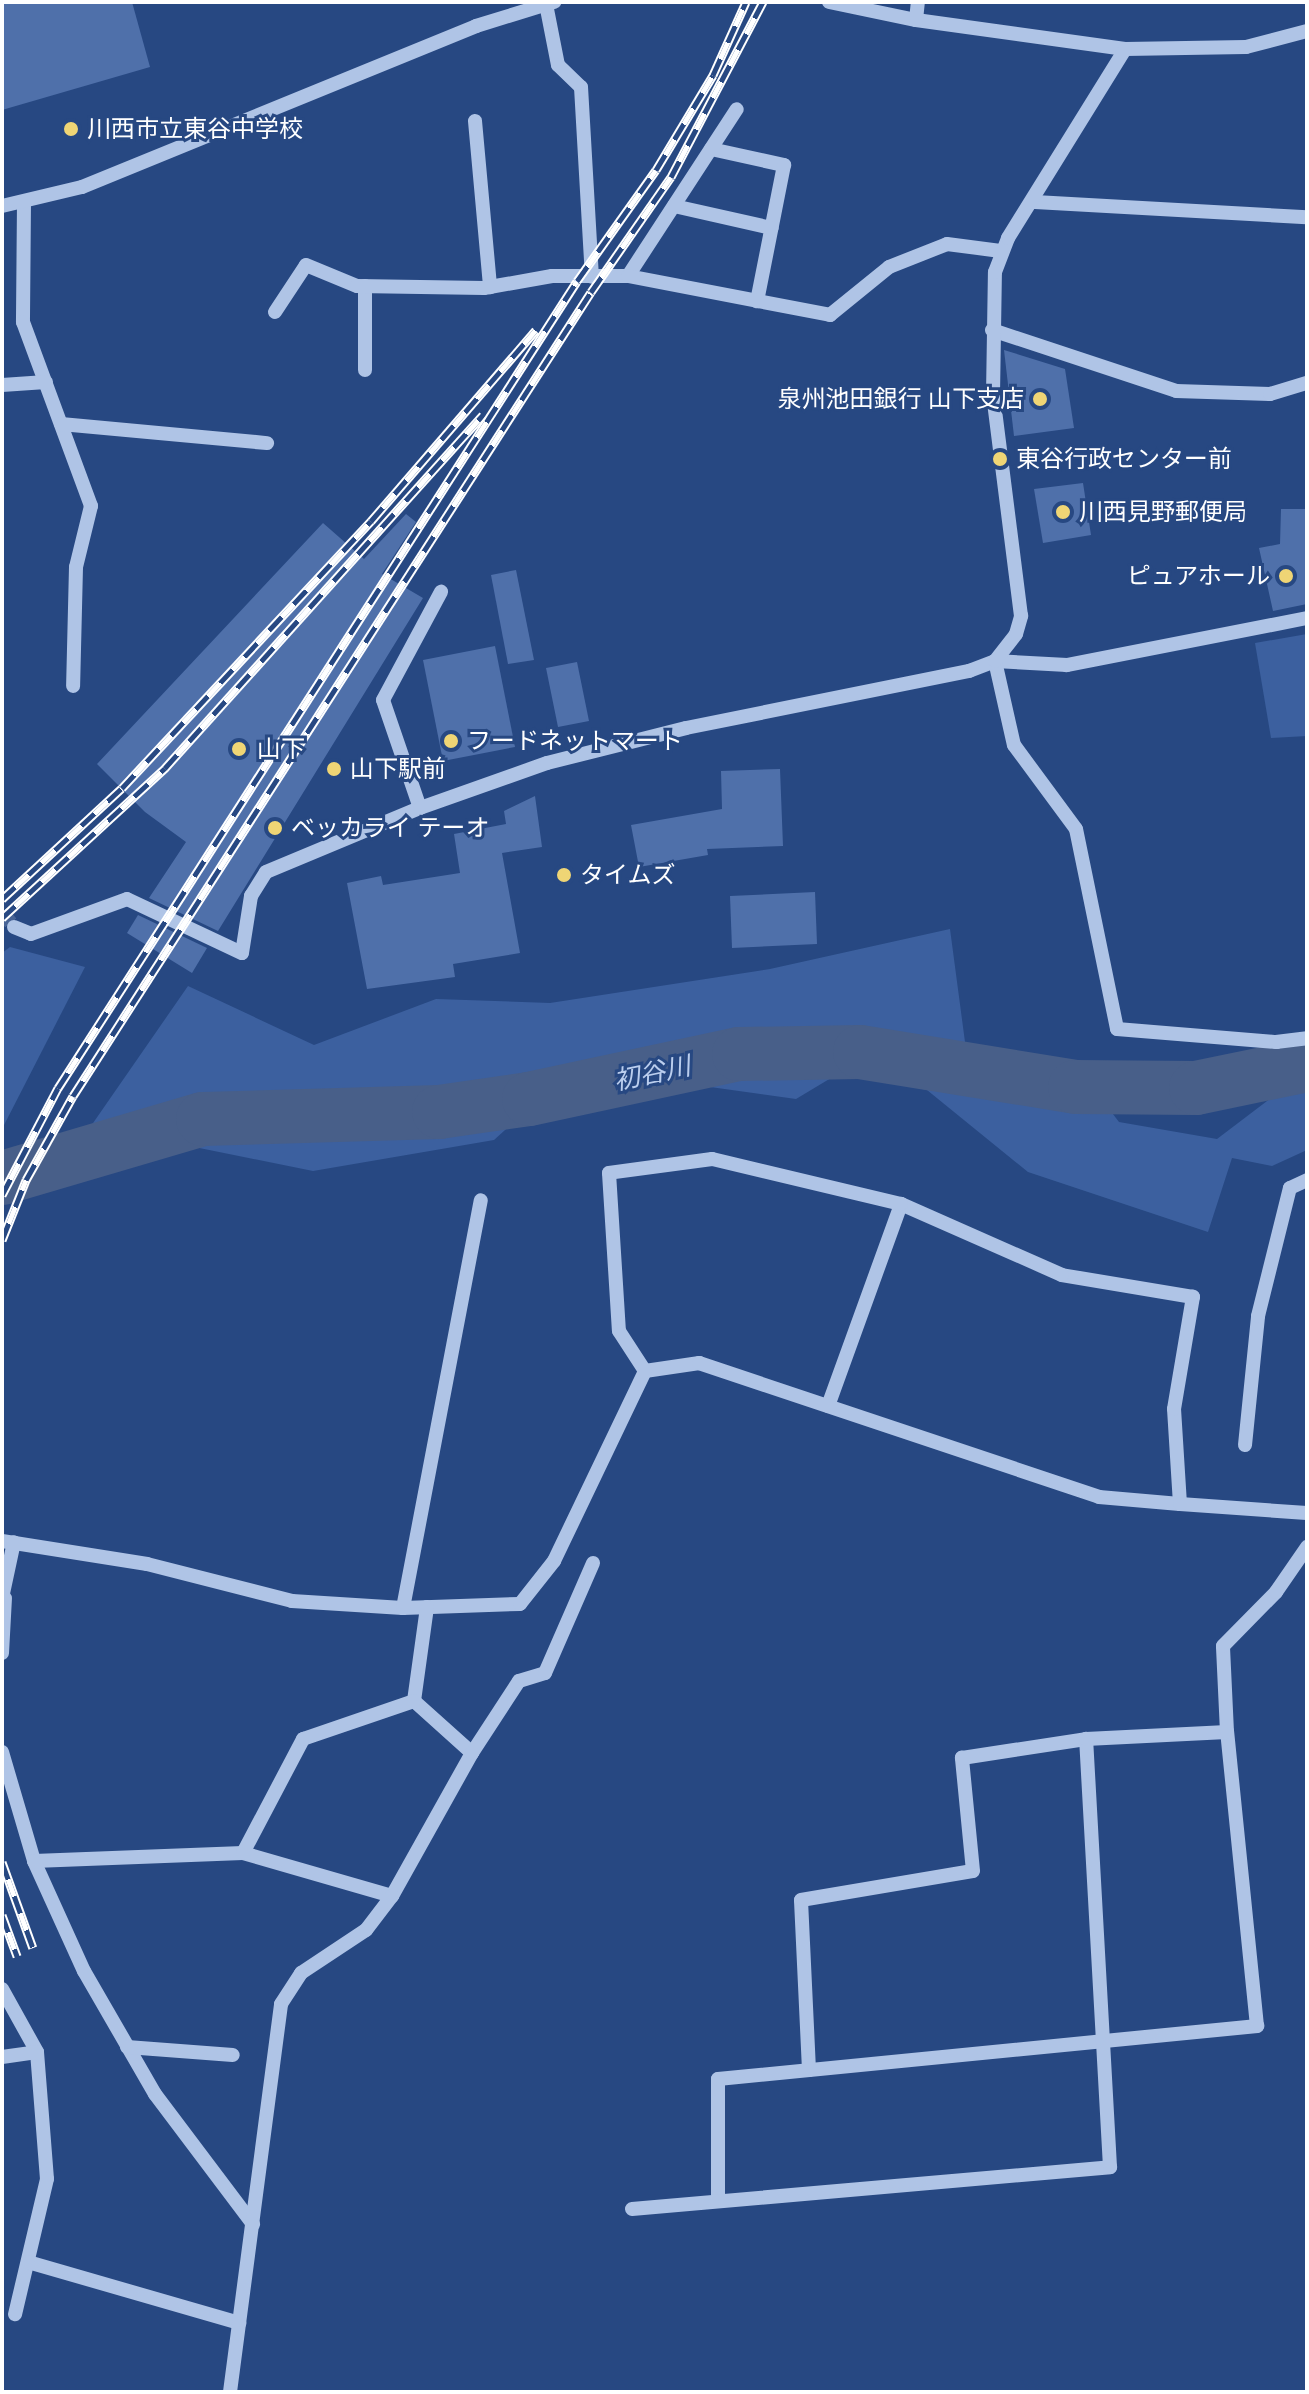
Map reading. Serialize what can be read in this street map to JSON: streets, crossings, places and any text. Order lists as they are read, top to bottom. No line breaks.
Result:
{"water":["初谷川"],"places":["川西市立東谷中学校","泉州池田銀行 山下支店","東谷行政センター前","川西見野郵便局","ピュアホール","フードネットマート","山下","山下駅前","ベッカライ テーオ","タイムズ"]}
